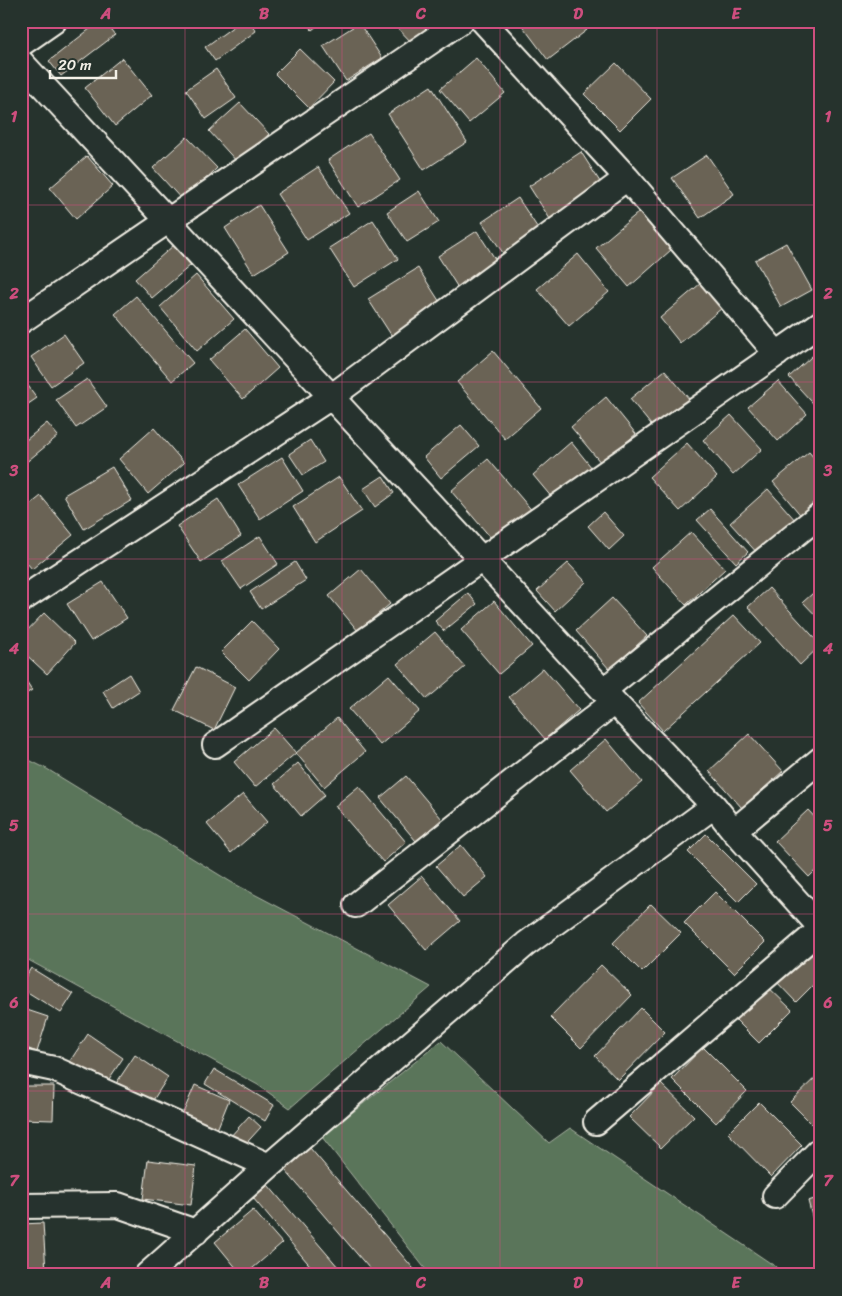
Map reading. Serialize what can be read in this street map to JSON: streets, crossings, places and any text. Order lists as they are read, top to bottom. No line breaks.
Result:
{"scale_bar":"20 m","grid":{"columns":["A","B","C","D","E"],"rows":["1","2","3","4","5","6","7"]}}
